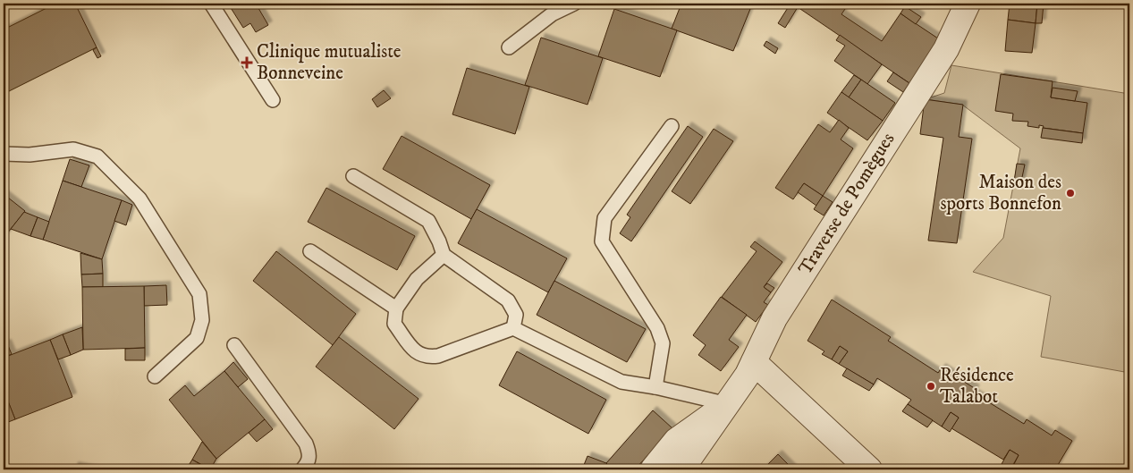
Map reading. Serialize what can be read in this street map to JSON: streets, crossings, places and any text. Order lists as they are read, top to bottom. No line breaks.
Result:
{"streets":{"street":["Traverse de Pomègues"]},"places":{"health":["Clinique mutualiste Bonneveine"],"other":["Maison des sports Bonnefon","Résidence Talabot"]}}
